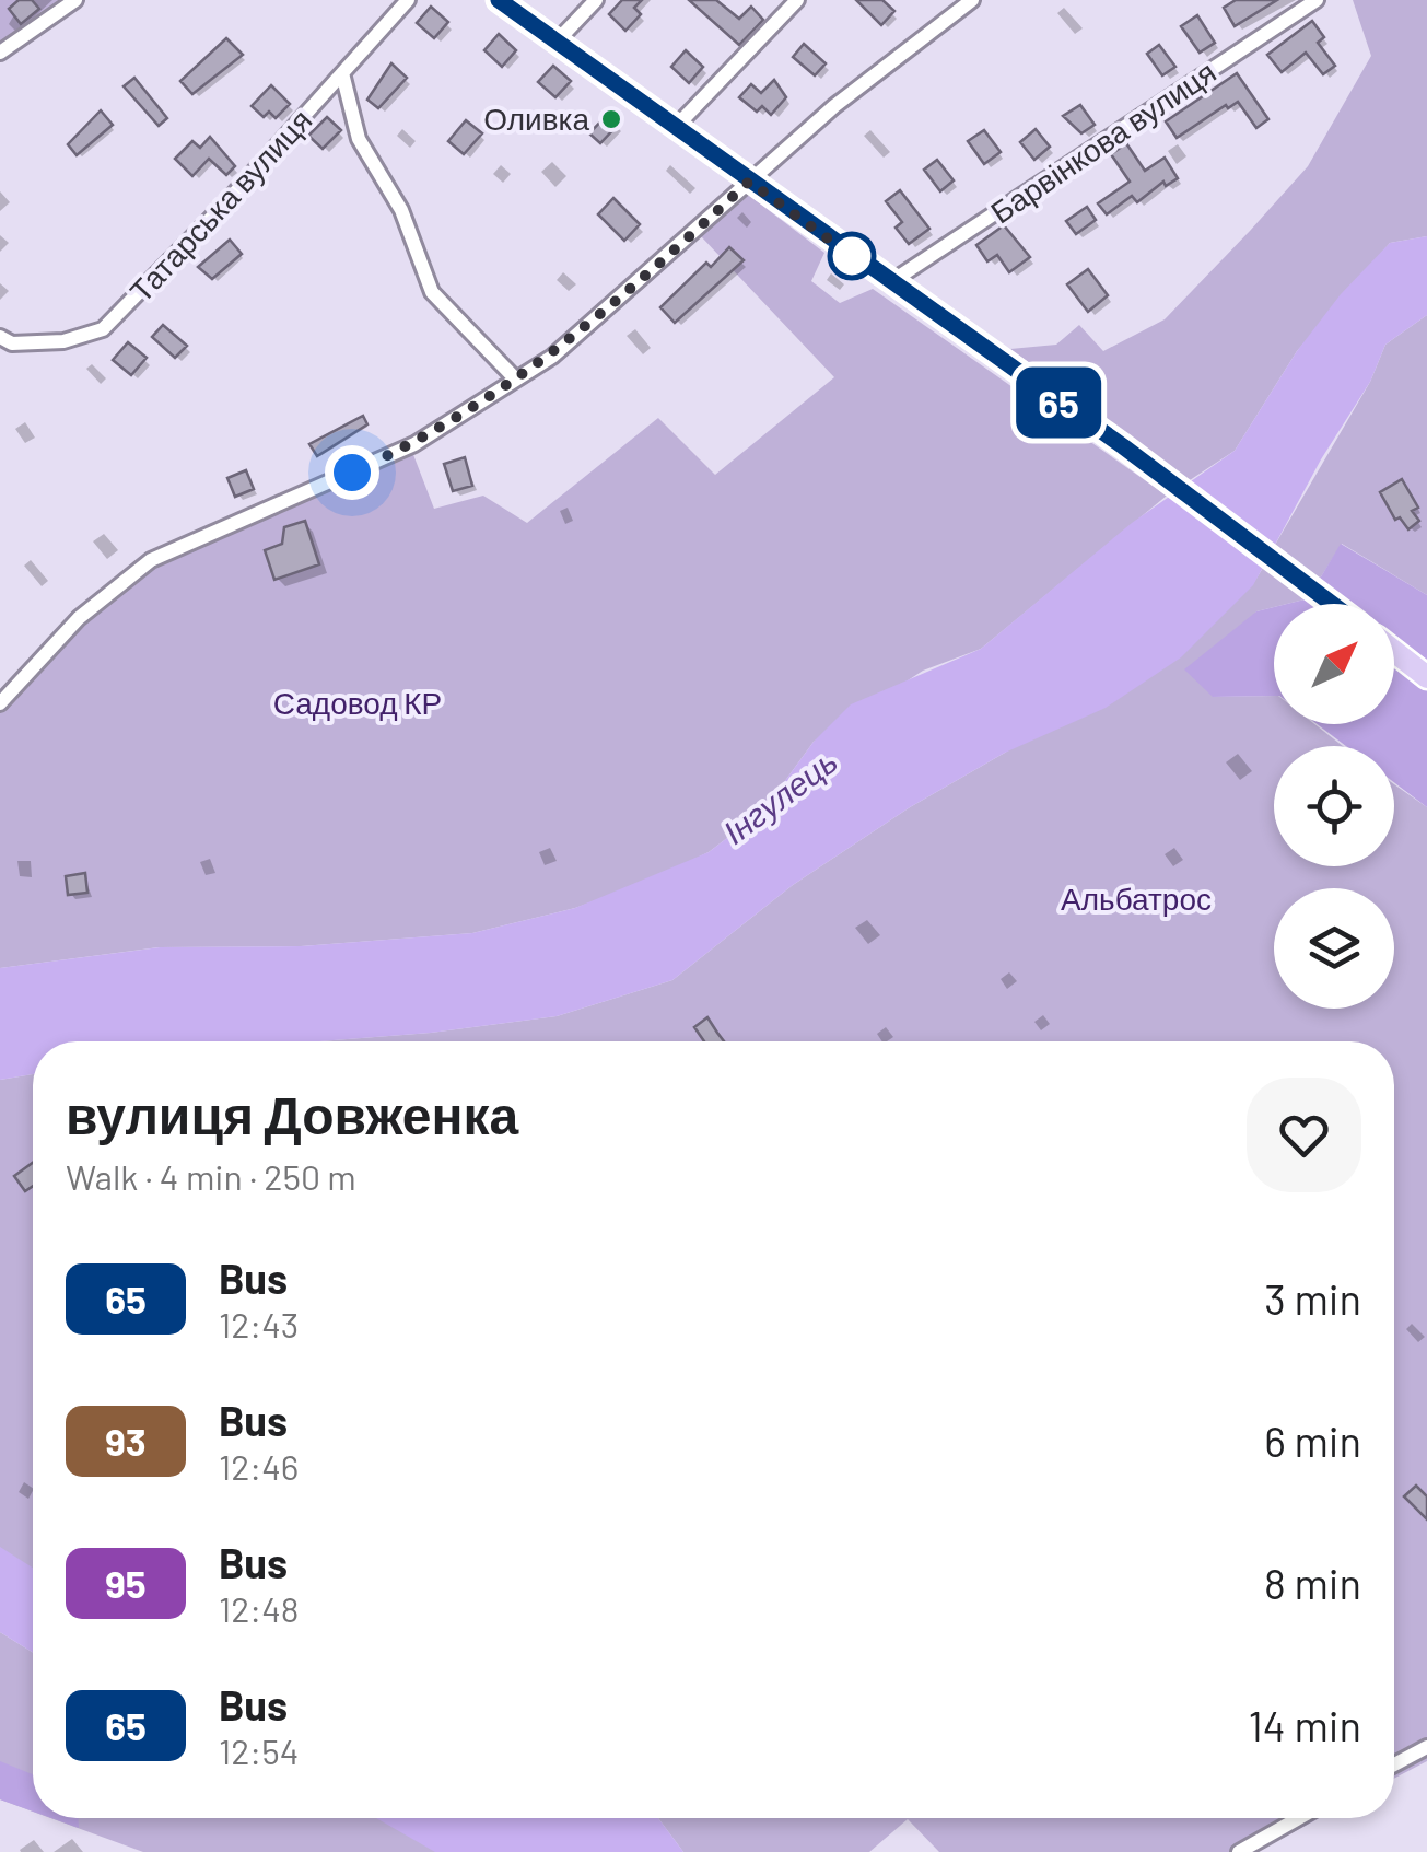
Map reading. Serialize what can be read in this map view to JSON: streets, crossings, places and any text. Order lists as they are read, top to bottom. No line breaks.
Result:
{"streets":{"street":["Барвінкова вулиця","Татарська вулиця"]},"water":["Інгулець"],"parks":["Садовод КР","Альбатрос"],"places":["Оливка"],"lines":["bus line 65"],"north":"top right","page":{"on_map":"65","heading":["вулиця Довженка","Walk · 4 min · 250 m"],"list":[{"mark":"65","name":"Bus","note":"12:43","value":"3 min"},{"mark":"93","name":"Bus","note":"12:46","value":"6 min"},{"mark":"95","name":"Bus","note":"12:48","value":"8 min"},{"mark":"65","name":"Bus","note":"12:54","value":"14 min"}]}}
